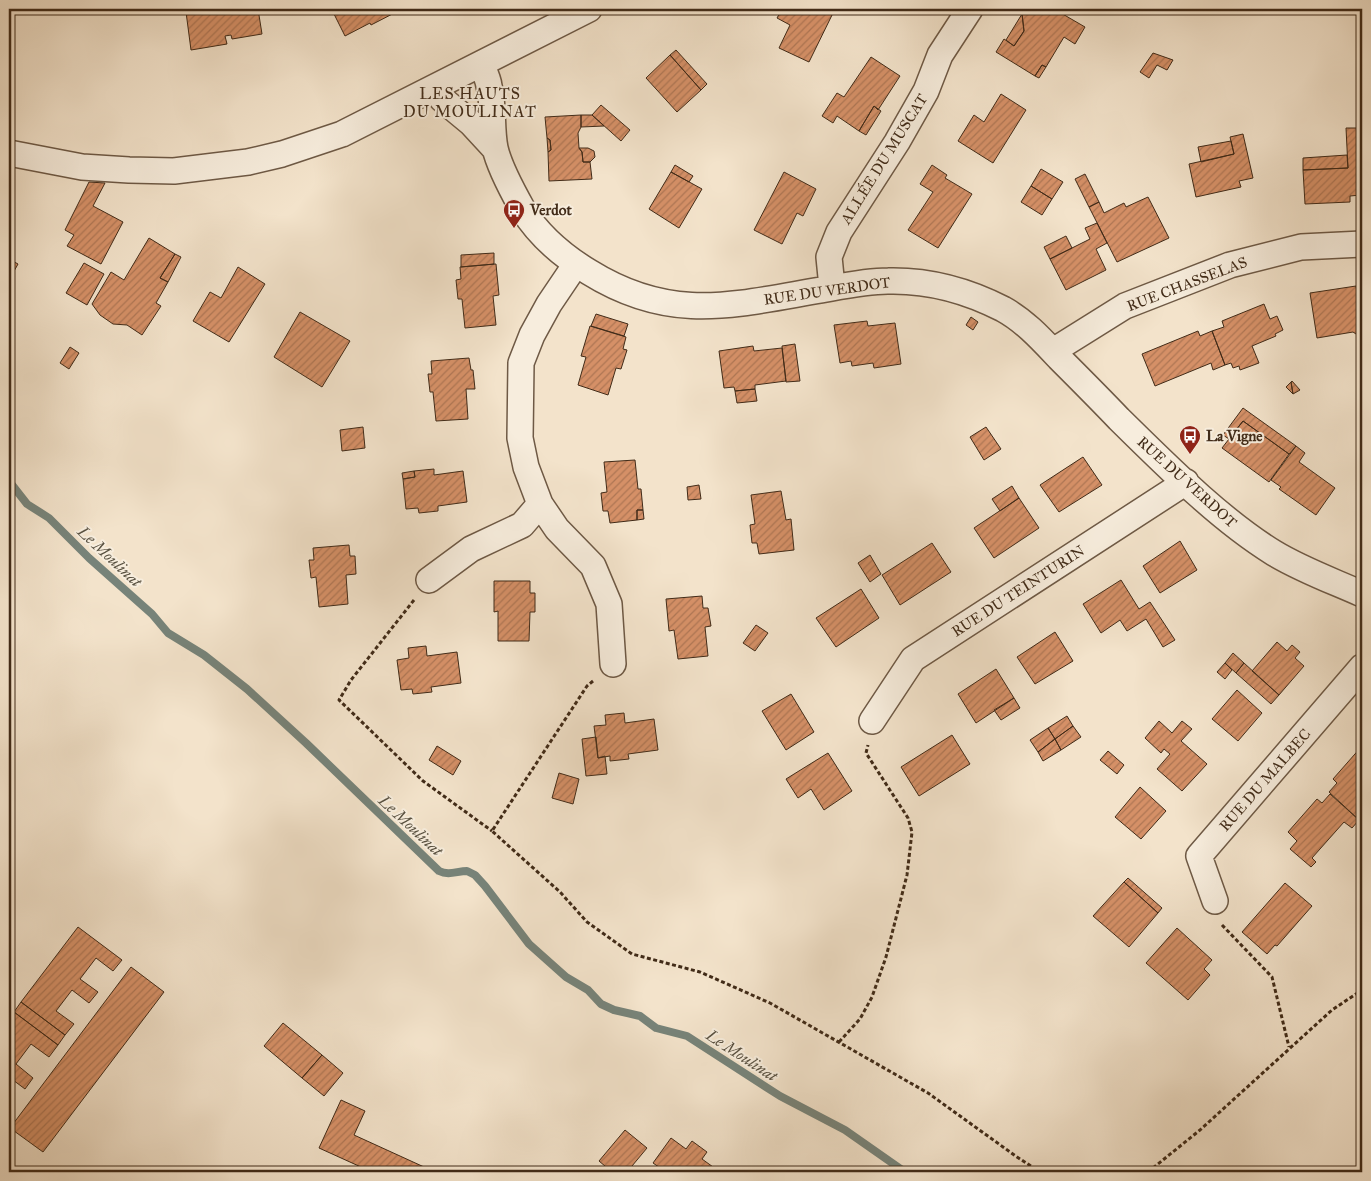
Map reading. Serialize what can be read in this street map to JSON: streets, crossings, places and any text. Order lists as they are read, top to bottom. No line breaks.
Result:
{"streets":{"street":["ALLÉE DU MUSCAT","RUE CHASSELAS","RUE DU VERDOT","RUE DU TEINTURIN","RUE DU MALBEC"]},"crossings":[["ALLÉE DU MUSCAT","RUE DU VERDOT"],["RUE CHASSELAS","RUE DU VERDOT"],["RUE DU VERDOT","RUE DU TEINTURIN"]],"districts":["LES HAUTS DU MOULINAT"],"water":["Le Moulinat"],"places":{"bus stop":["Verdot","La Vigne"]}}
